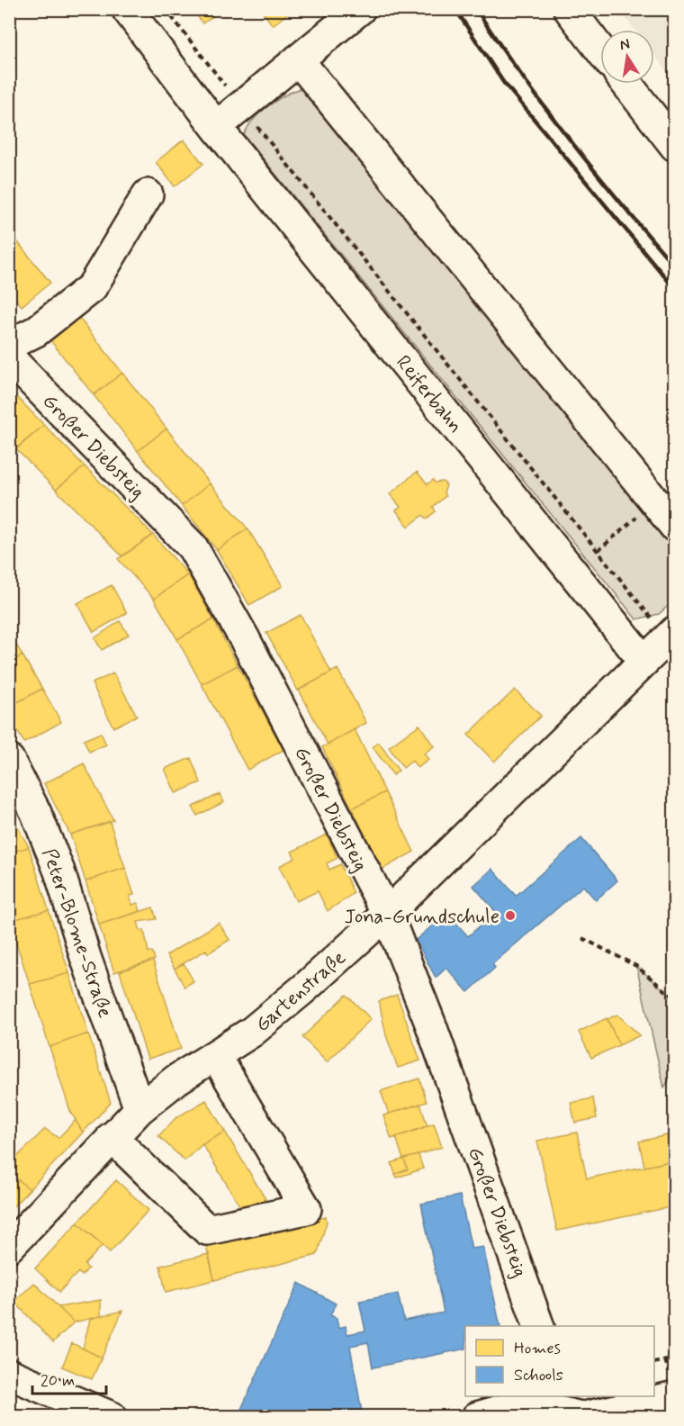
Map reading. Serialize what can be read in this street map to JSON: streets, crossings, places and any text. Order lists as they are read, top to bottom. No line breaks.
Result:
{"streets":{"street":["Reiferbahn","Großer Diebsteig","Peter-Blome-Straße","Gartenstraße"]},"crossings":[["Reiferbahn","Gartenstraße"],["Großer Diebsteig","Gartenstraße"],["Peter-Blome-Straße","Gartenstraße"]],"places":["Jona-Grundschule"],"legend":["Homes","Schools"],"scale_bar":"20 m","north":"top"}
